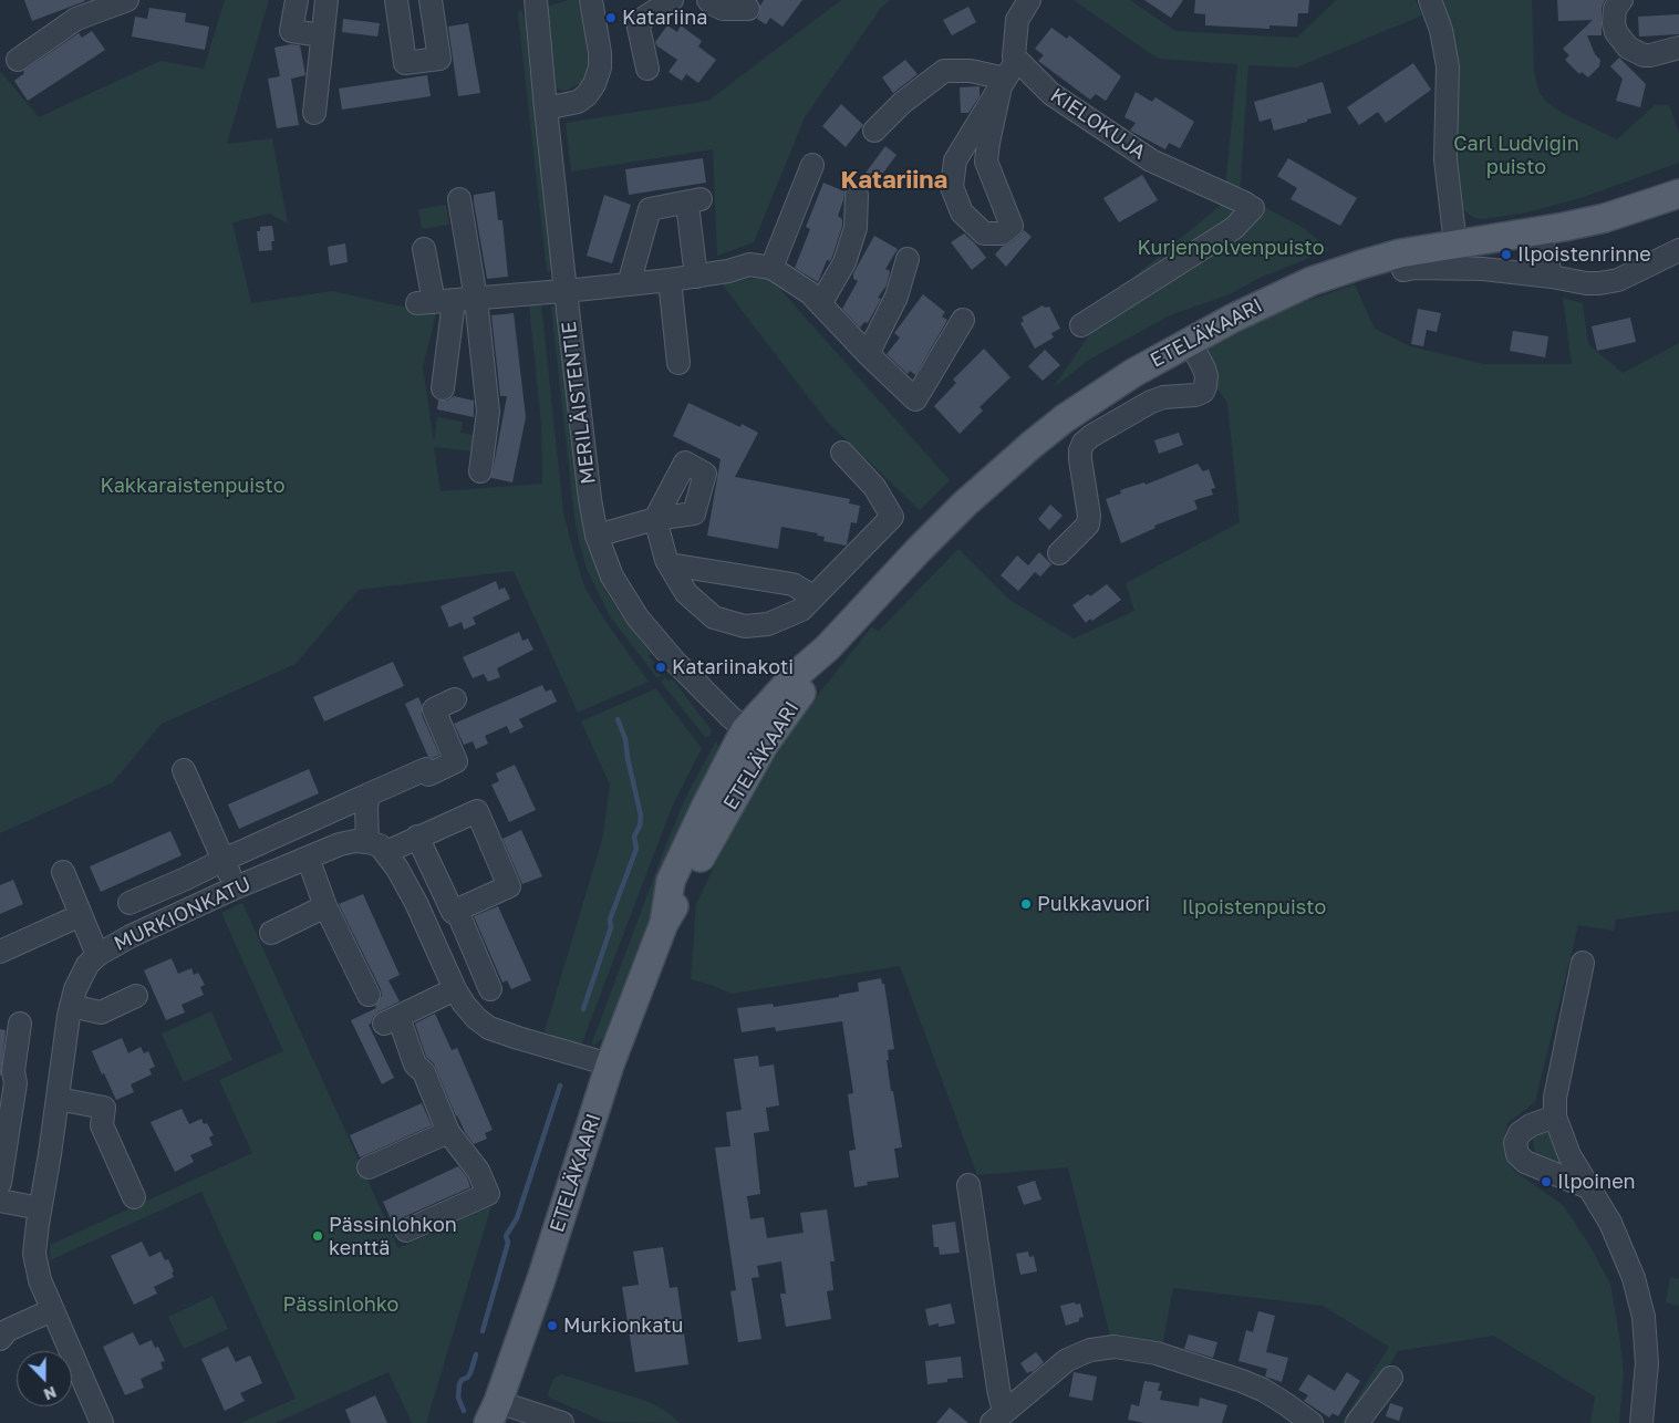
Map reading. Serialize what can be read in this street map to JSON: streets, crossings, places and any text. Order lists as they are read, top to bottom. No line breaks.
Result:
{"streets":{"main road":["ETELÄKAARI"],"street":["KIELOKUJA","MERILÄISTENTIE","MURKIONKATU"]},"crossings":[["ETELÄKAARI","MERILÄISTENTIE"]],"districts":["Katariina"],"parks":["Carl Ludvigin puisto","Kurjenpolvenpuisto","Kakkaraistenpuisto","Ilpoistenpuisto","Pässinlohko"],"places":["Katariina","Ilpoistenrinne","Katariinakoti","Pulkkavuori","Ilpoinen","Pässinlohkon kenttä","Murkionkatu"],"north":"bottom"}
